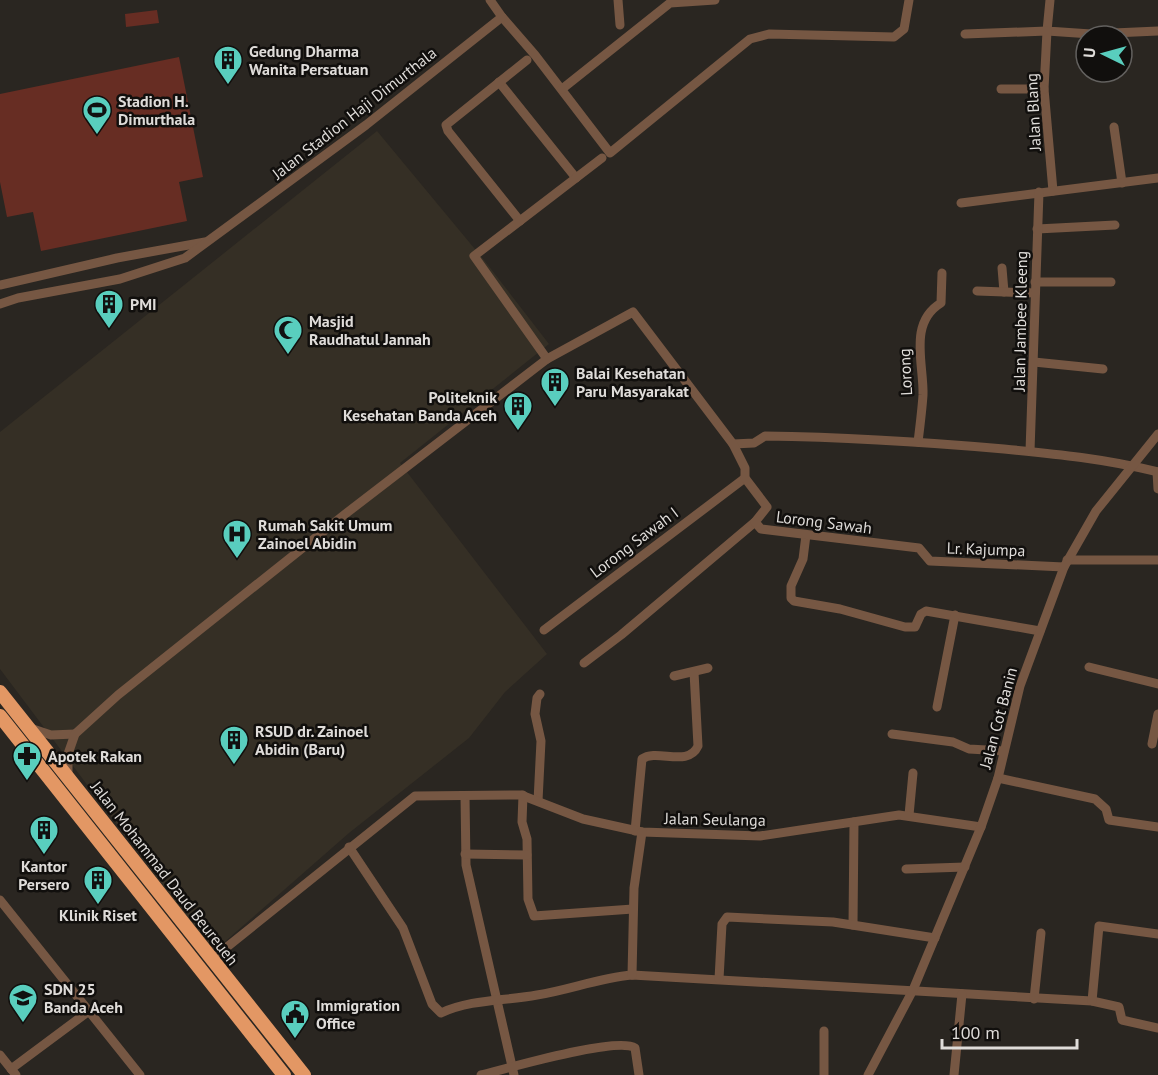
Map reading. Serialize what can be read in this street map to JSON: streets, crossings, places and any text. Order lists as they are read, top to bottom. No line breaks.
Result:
{"streets":{"highway":["Jalan Mohammad Daud Beureueh"],"street":["Jalan Blang","Jalan Stadion Haji Dimurthala","Jalan Jambee Kleeng","Lorong","Lorong Sawah","Lorong Sawah I","Lr. Kajumpa","Jalan Cot Banin","Jalan Seulanga"]},"crossings":[["Lorong Sawah","Lorong Sawah I"],["Lorong Sawah","Lr. Kajumpa"],["Lr. Kajumpa","Jalan Cot Banin"],["Jalan Cot Banin","Jalan Seulanga"]],"places":{"building":["Gedung Dharma Wanita Persatuan","PMI","Balai Kesehatan Paru Masyarakat","Politeknik Kesehatan Banda Aceh","RSUD dr. Zainoel Abidin (Baru)","Kantor Persero","Klinik Riset"],"sports":["Stadion H. Dimurthala"],"mosque":["Masjid Raudhatul Jannah"],"hospital":["Rumah Sakit Umum Zainoel Abidin"],"pharmacy":["Apotek Rakan"],"school or university":["SDN 25 Banda Aceh"],"public building":["Immigration Office"]},"scale_bar":"100 m","north":"left"}
